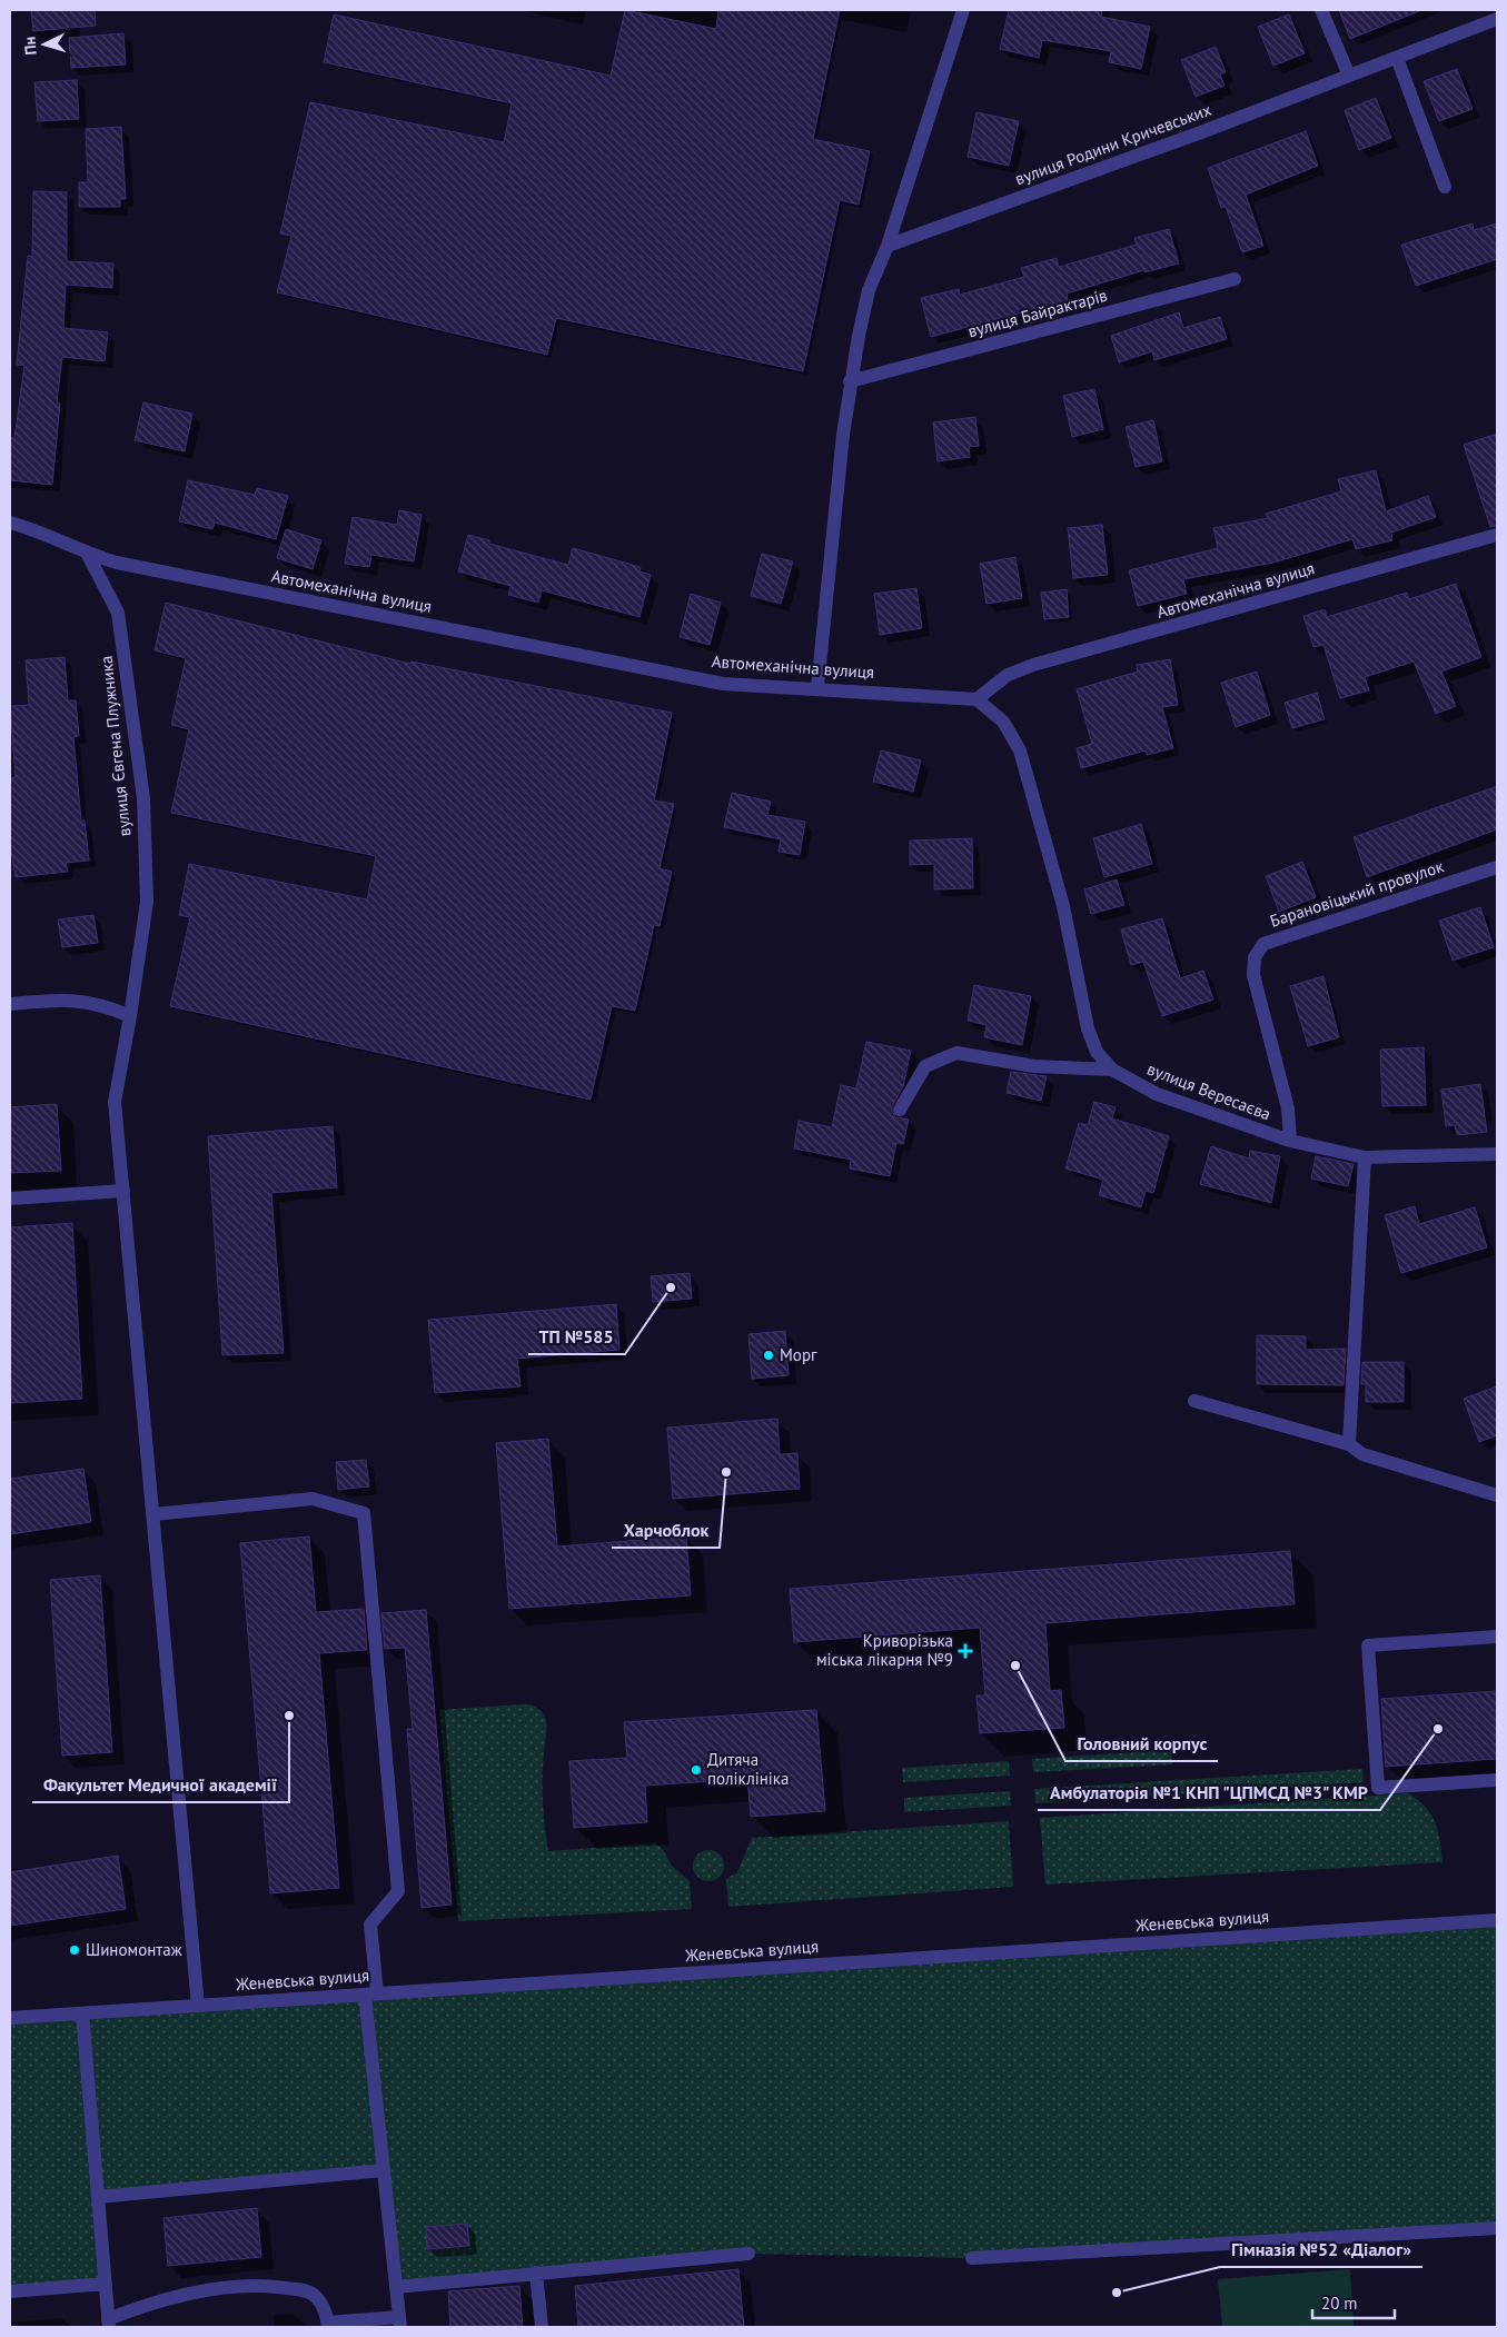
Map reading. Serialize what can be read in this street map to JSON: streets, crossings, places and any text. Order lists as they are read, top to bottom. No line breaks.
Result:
{"streets":{"street":["вулиця Родини Кричевських","вулиця Байрактарів","Автомеханічна вулиця","вулиця Євгена Плужника","Барановіцький провулок","вулиця Вересаєва","Женевська вулиця"]},"crossings":[["Автомеханічна вулиця","вулиця Євгена Плужника"],["Автомеханічна вулиця","вулиця Вересаєва"],["вулиця Євгена Плужника","Женевська вулиця"],["Барановіцький провулок","вулиця Вересаєва"]],"places":{"other":["ТП №585","Морг","Харчоблок","Головний корпус","Факультет Медичної академії","Амбулаторія №1 КНП \"ЦПМСД №3\" КМР","Дитяча поліклініка","Шиномонтаж","Гімназія №52 «Діалог»"],"health":["Криворізька міська лікарня №9"]},"scale_bar":"20 m","north":"left"}
